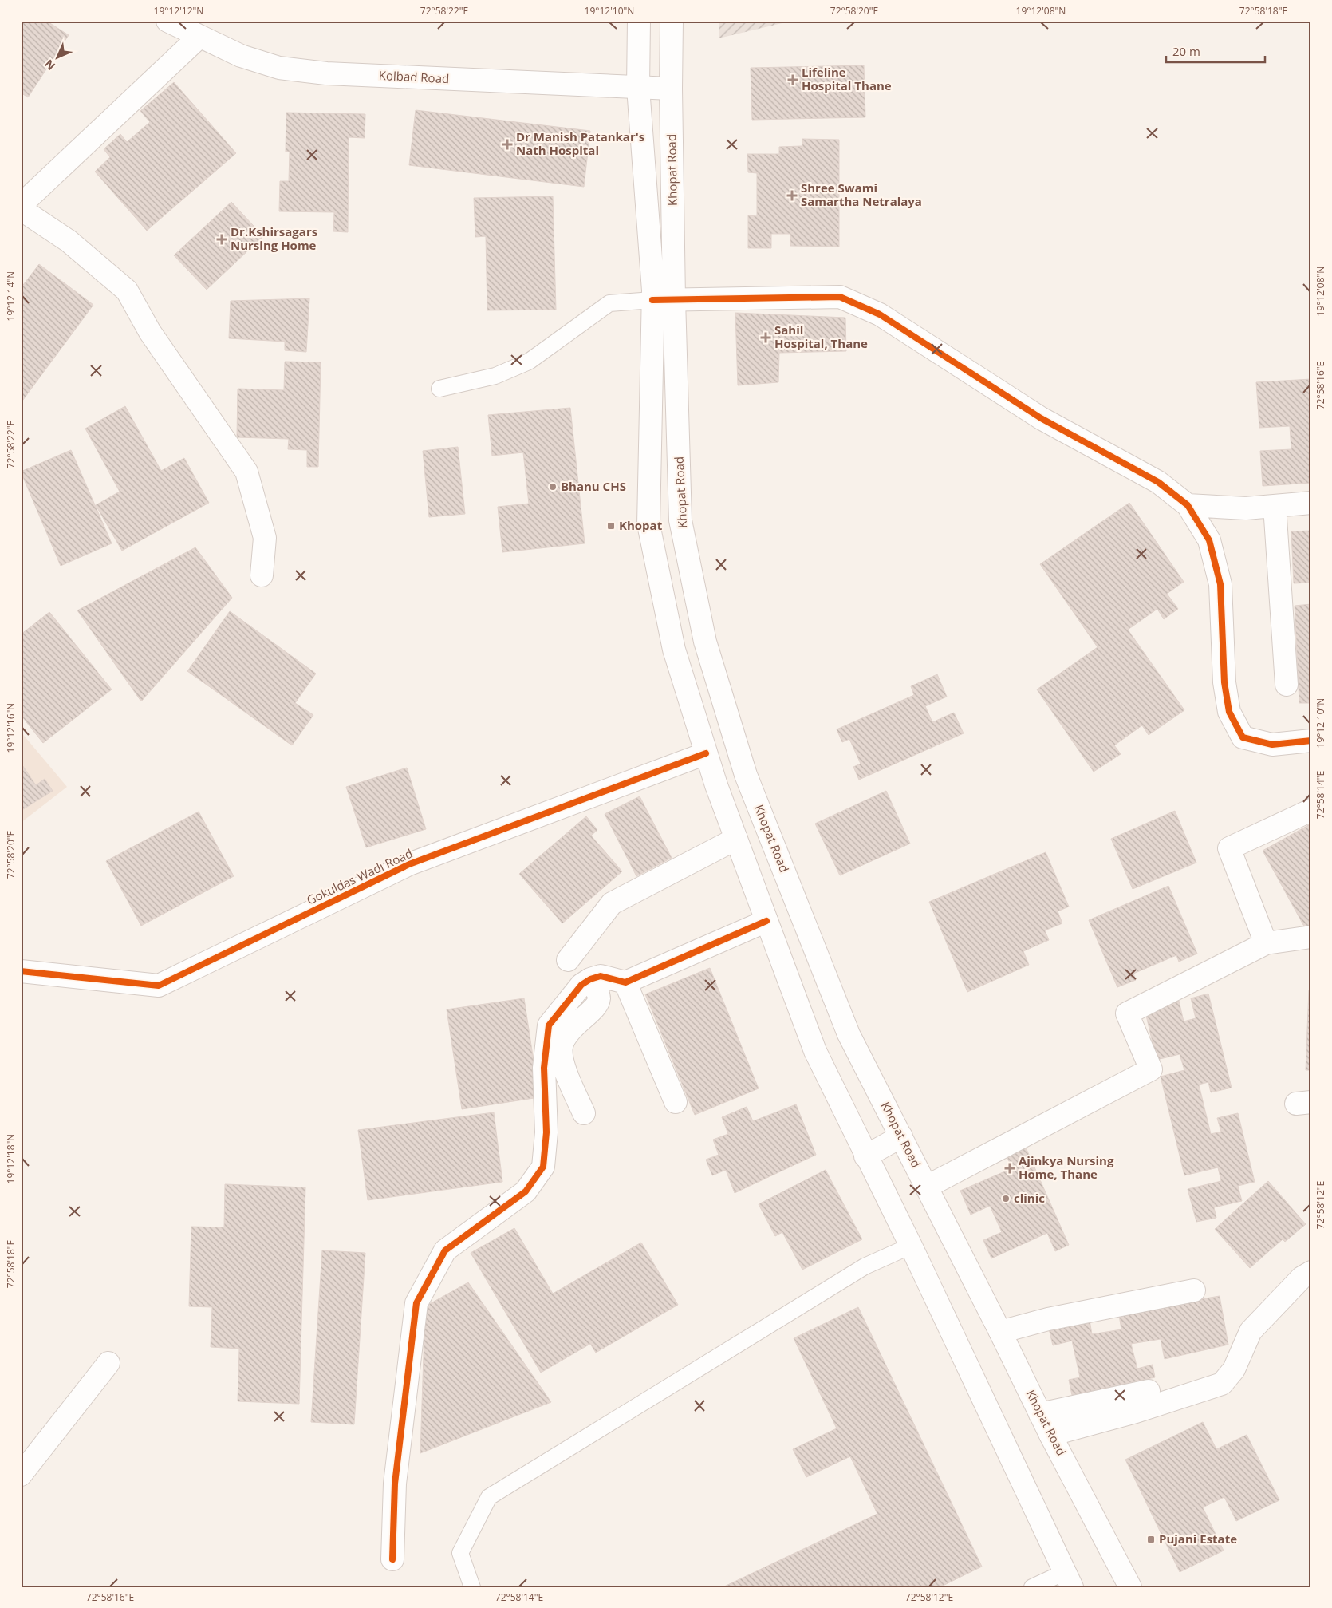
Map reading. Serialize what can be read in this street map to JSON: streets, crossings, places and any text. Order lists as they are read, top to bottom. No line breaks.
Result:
{"streets":{"street":["Kolbad Road","Khopat Road","Gokuldas Wadi Road"]},"crossings":[["Kolbad Road","Khopat Road"]],"places":{"health":["Lifeline Hospital Thane","Dr Manish Patankar's Nath Hospital","Shree Swami Samartha Netralaya","Dr.Kshirsagars Nursing Home","Sahil Hospital, Thane","Ajinkya Nursing Home, Thane"],"other":["Bhanu CHS","clinic"],"transit":["Khopat","Pujani Estate"]},"scale_bar":"20 m","north":"bottom left","coordinates":["19°12'12\"N","72°58'22\"E","19°12'10\"N","72°58'20\"E","19°12'08\"N","72°58'18\"E","19°12'14\"N","72°58'16\"E","19°12'16\"N","72°58'14\"E","19°12'18\"N","72°58'12\"E"]}
